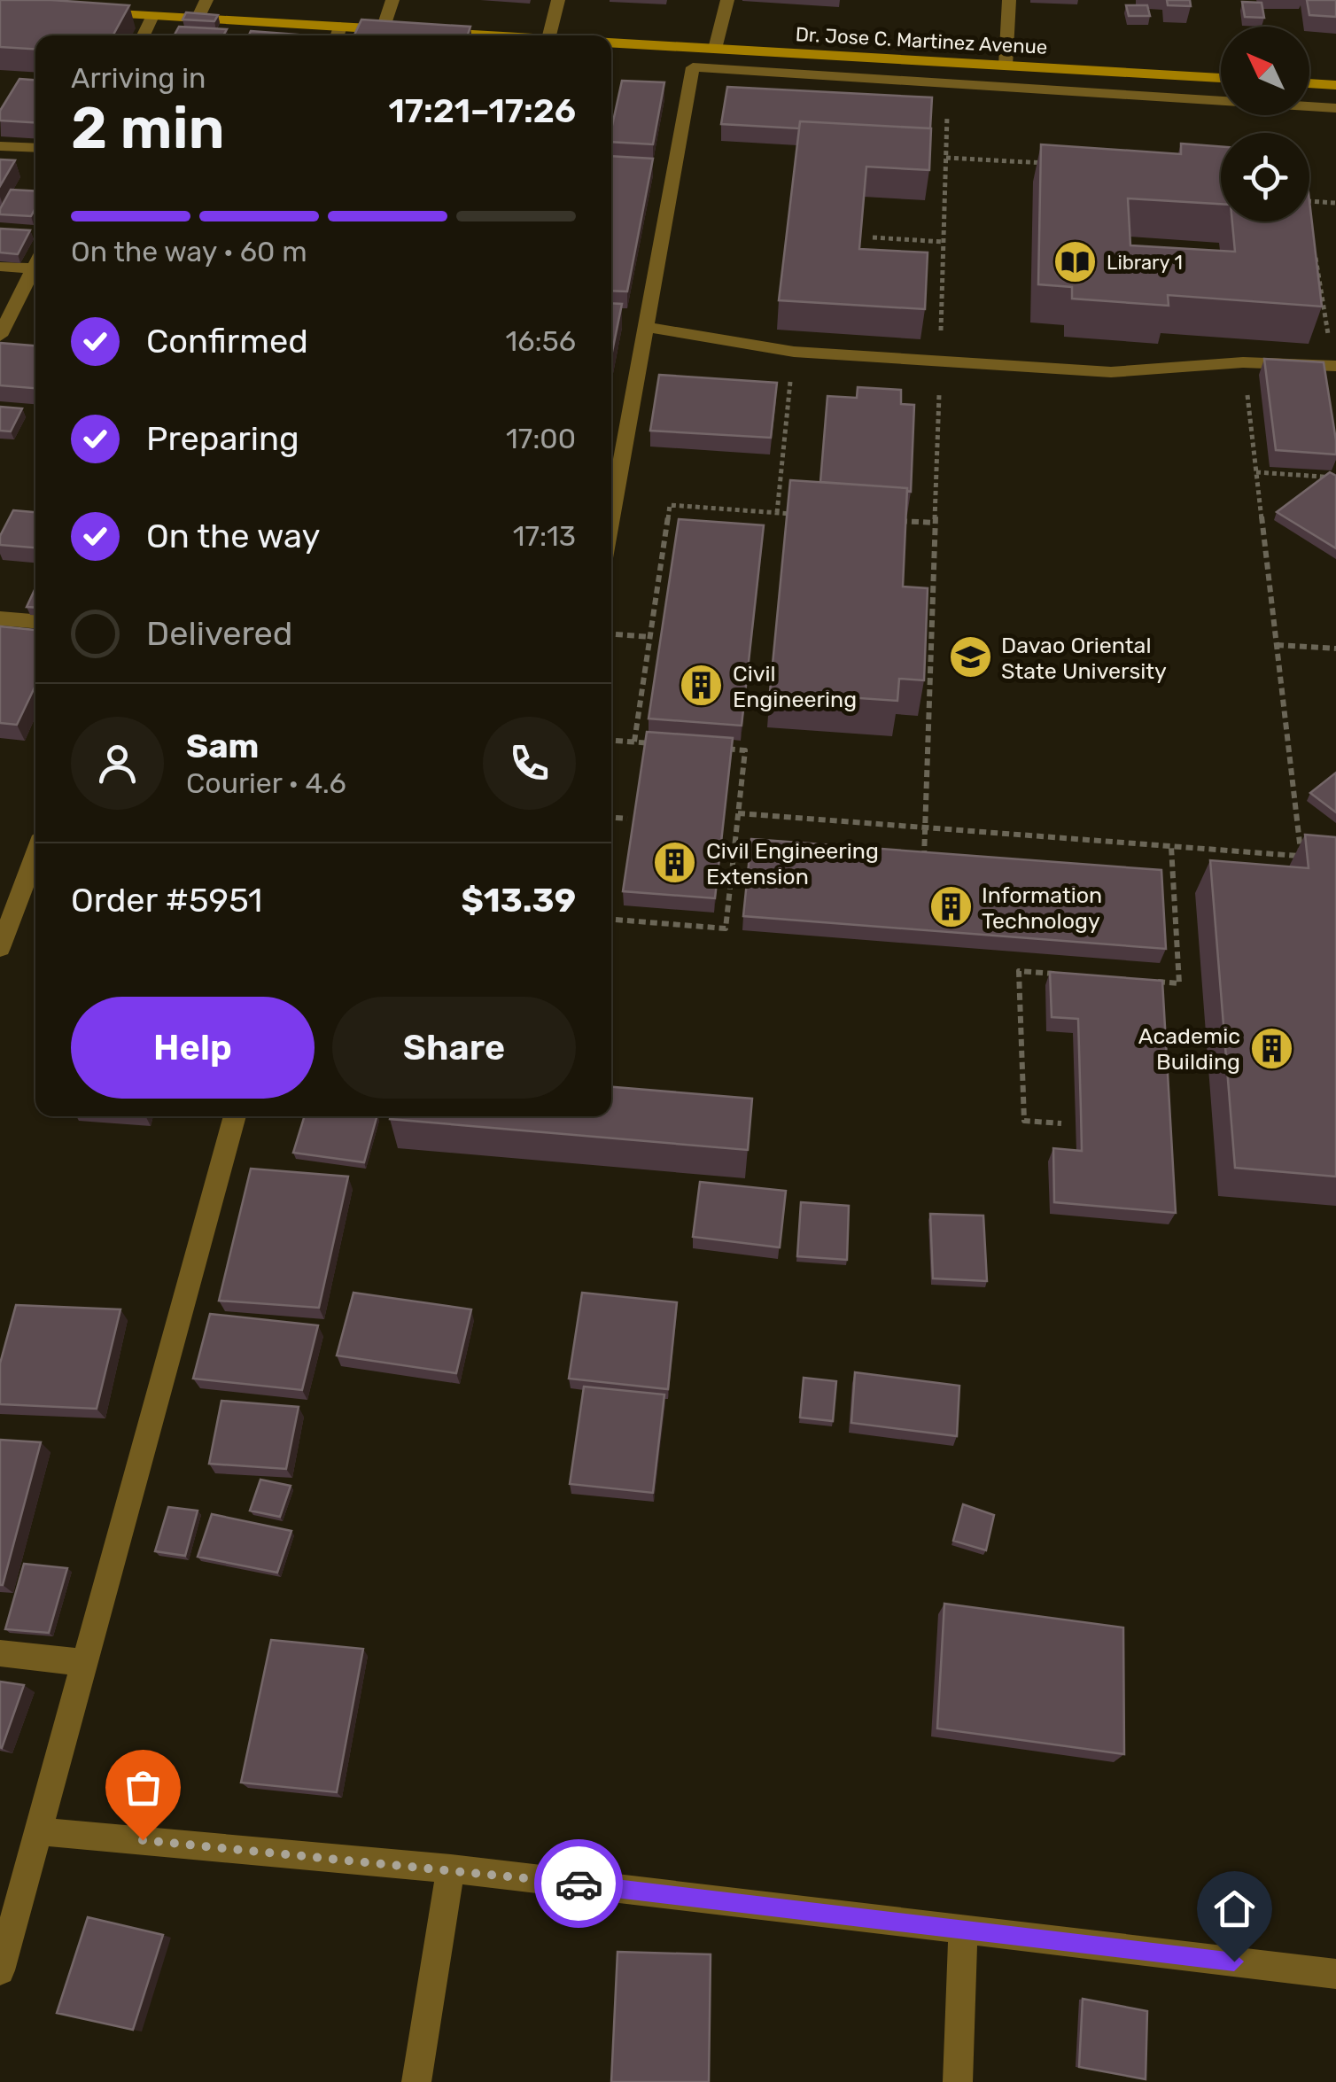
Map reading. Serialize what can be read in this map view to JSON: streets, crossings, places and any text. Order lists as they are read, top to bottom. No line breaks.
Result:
{"streets":{"street":["Dr. Jose C. Martinez Avenue"]},"places":{"library":["Library 1"],"school or university":["Davao Oriental State University"],"building":["Civil Engineering","Civil Engineering Extension","Information Technology","Academic Building"]},"north":"top left","page":{"heading":["2 min","Arriving in","17:21–17:26"],"panel":["Sam","Courier · 4.6","Order #5951","$13.39"],"bar":"On the way · 60 m","list":[["Confirmed","16:56"],["Preparing","17:00"],["On the way","17:13"],"Delivered"],"buttons":["Help","Share"]}}
